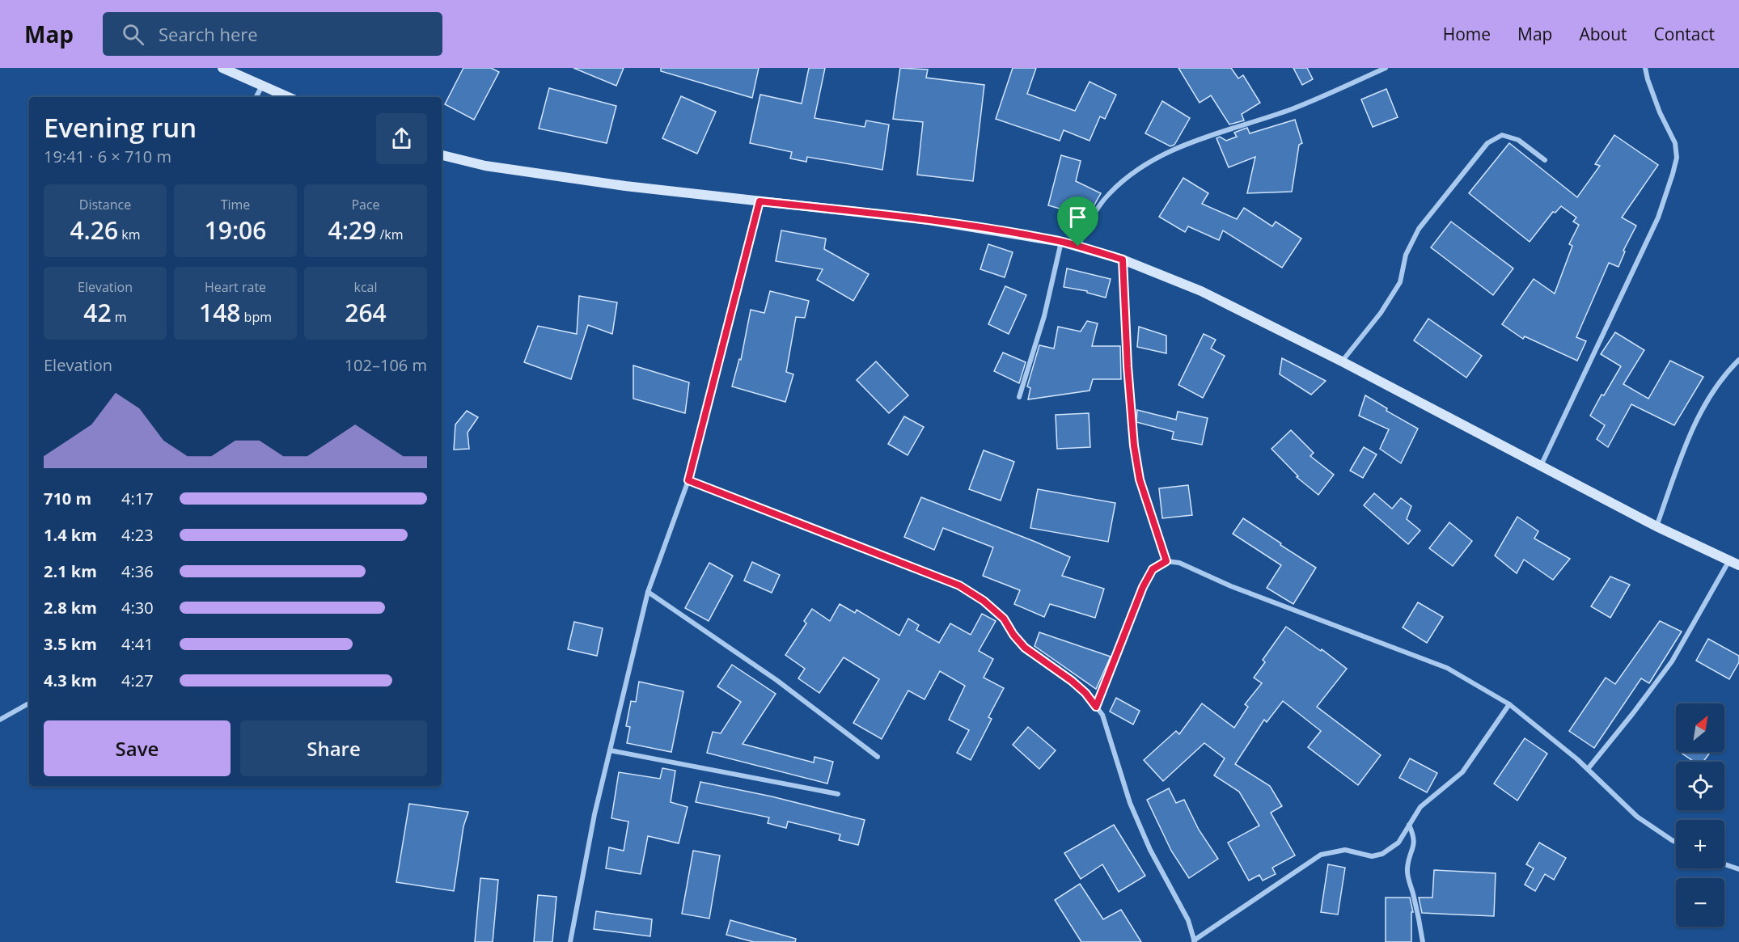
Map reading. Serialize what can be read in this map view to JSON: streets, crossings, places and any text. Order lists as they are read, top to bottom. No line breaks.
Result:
{"north":"top right","page":{"header":"Map","search":"Search here","nav":["Home","Map","About","Contact"],"heading":["Evening run","19:41 · 6 × 710 m"],"stats":[["Distance","4.26 km"],["Time","19:06"],["Pace","4:29 /km"],["Elevation","42 m"],["Heart rate","148 bpm"],["kcal","264"]],"chart":["Elevation","102–106 m"],"list":[{"name":"710 m","note":"4:17"},{"name":"1.4 km","note":"4:23"},{"name":"2.1 km","note":"4:36"},{"name":"2.8 km","note":"4:30"},{"name":"3.5 km","note":"4:41"},{"name":"4.3 km","note":"4:27"}],"map_buttons":["+","−"],"buttons":["Save","Share"]}}
